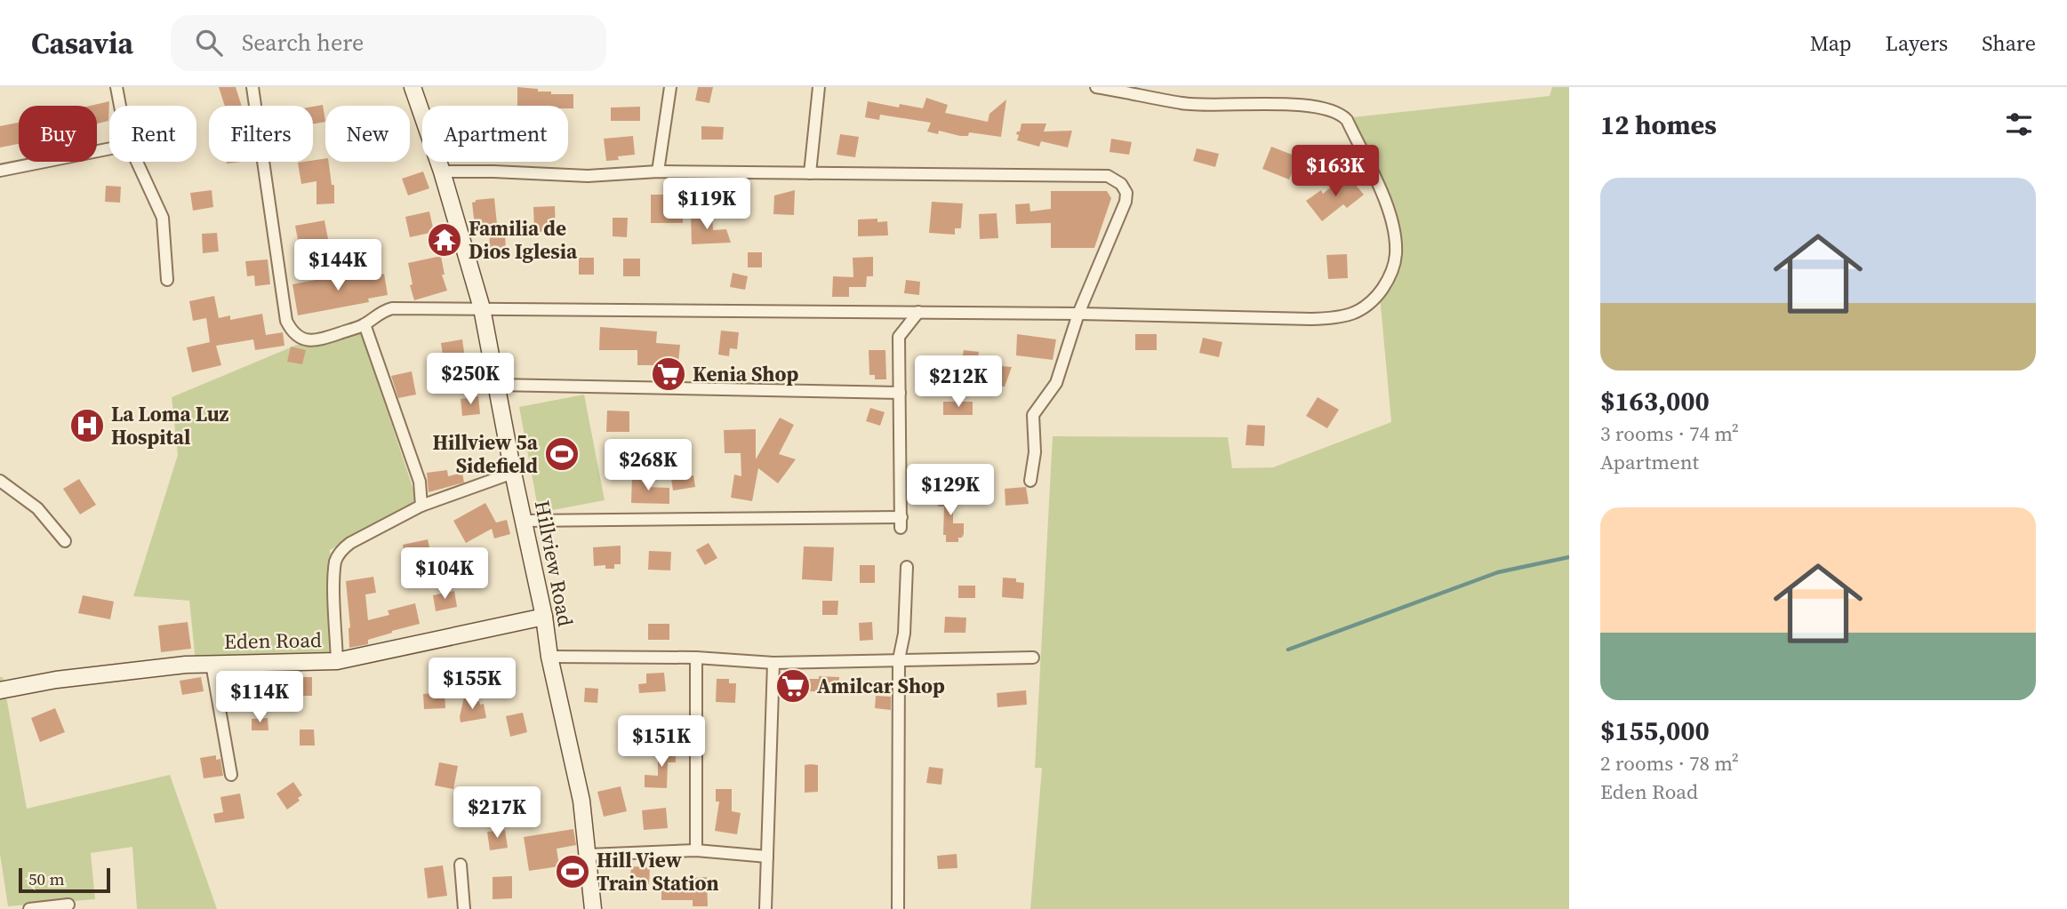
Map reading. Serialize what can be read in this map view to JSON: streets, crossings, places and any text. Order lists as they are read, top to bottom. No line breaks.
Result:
{"streets":{"street":["Hillview Road","Eden Road"]},"crossings":[["Hillview Road","Eden Road"]],"places":{"temple":["Familia de Dios Iglesia"],"supermarket":["Kenia Shop","Amilcar Shop"],"hospital":["La Loma Luz Hospital"],"sports":["Hillview 5a Sidefield","Hill View Train Station"]},"scale_bar":"50 m","page":{"header":"Casavia","search":"Search here","nav":["Map","Layers","Share"],"heading":"12 homes","chip":["Buy","Rent","Filters","New","Apartment"],"price":["$163K","$119K","$144K","$250K","$212K","$268K","$129K","$104K","$155K","$114K","$151K","$217K"],"list":[{"name":"$163,000","note":"3 rooms · 74 m² · Apartment"},{"name":"$155,000","note":"2 rooms · 78 m² · Eden Road"}],"scale":"50 m"}}
